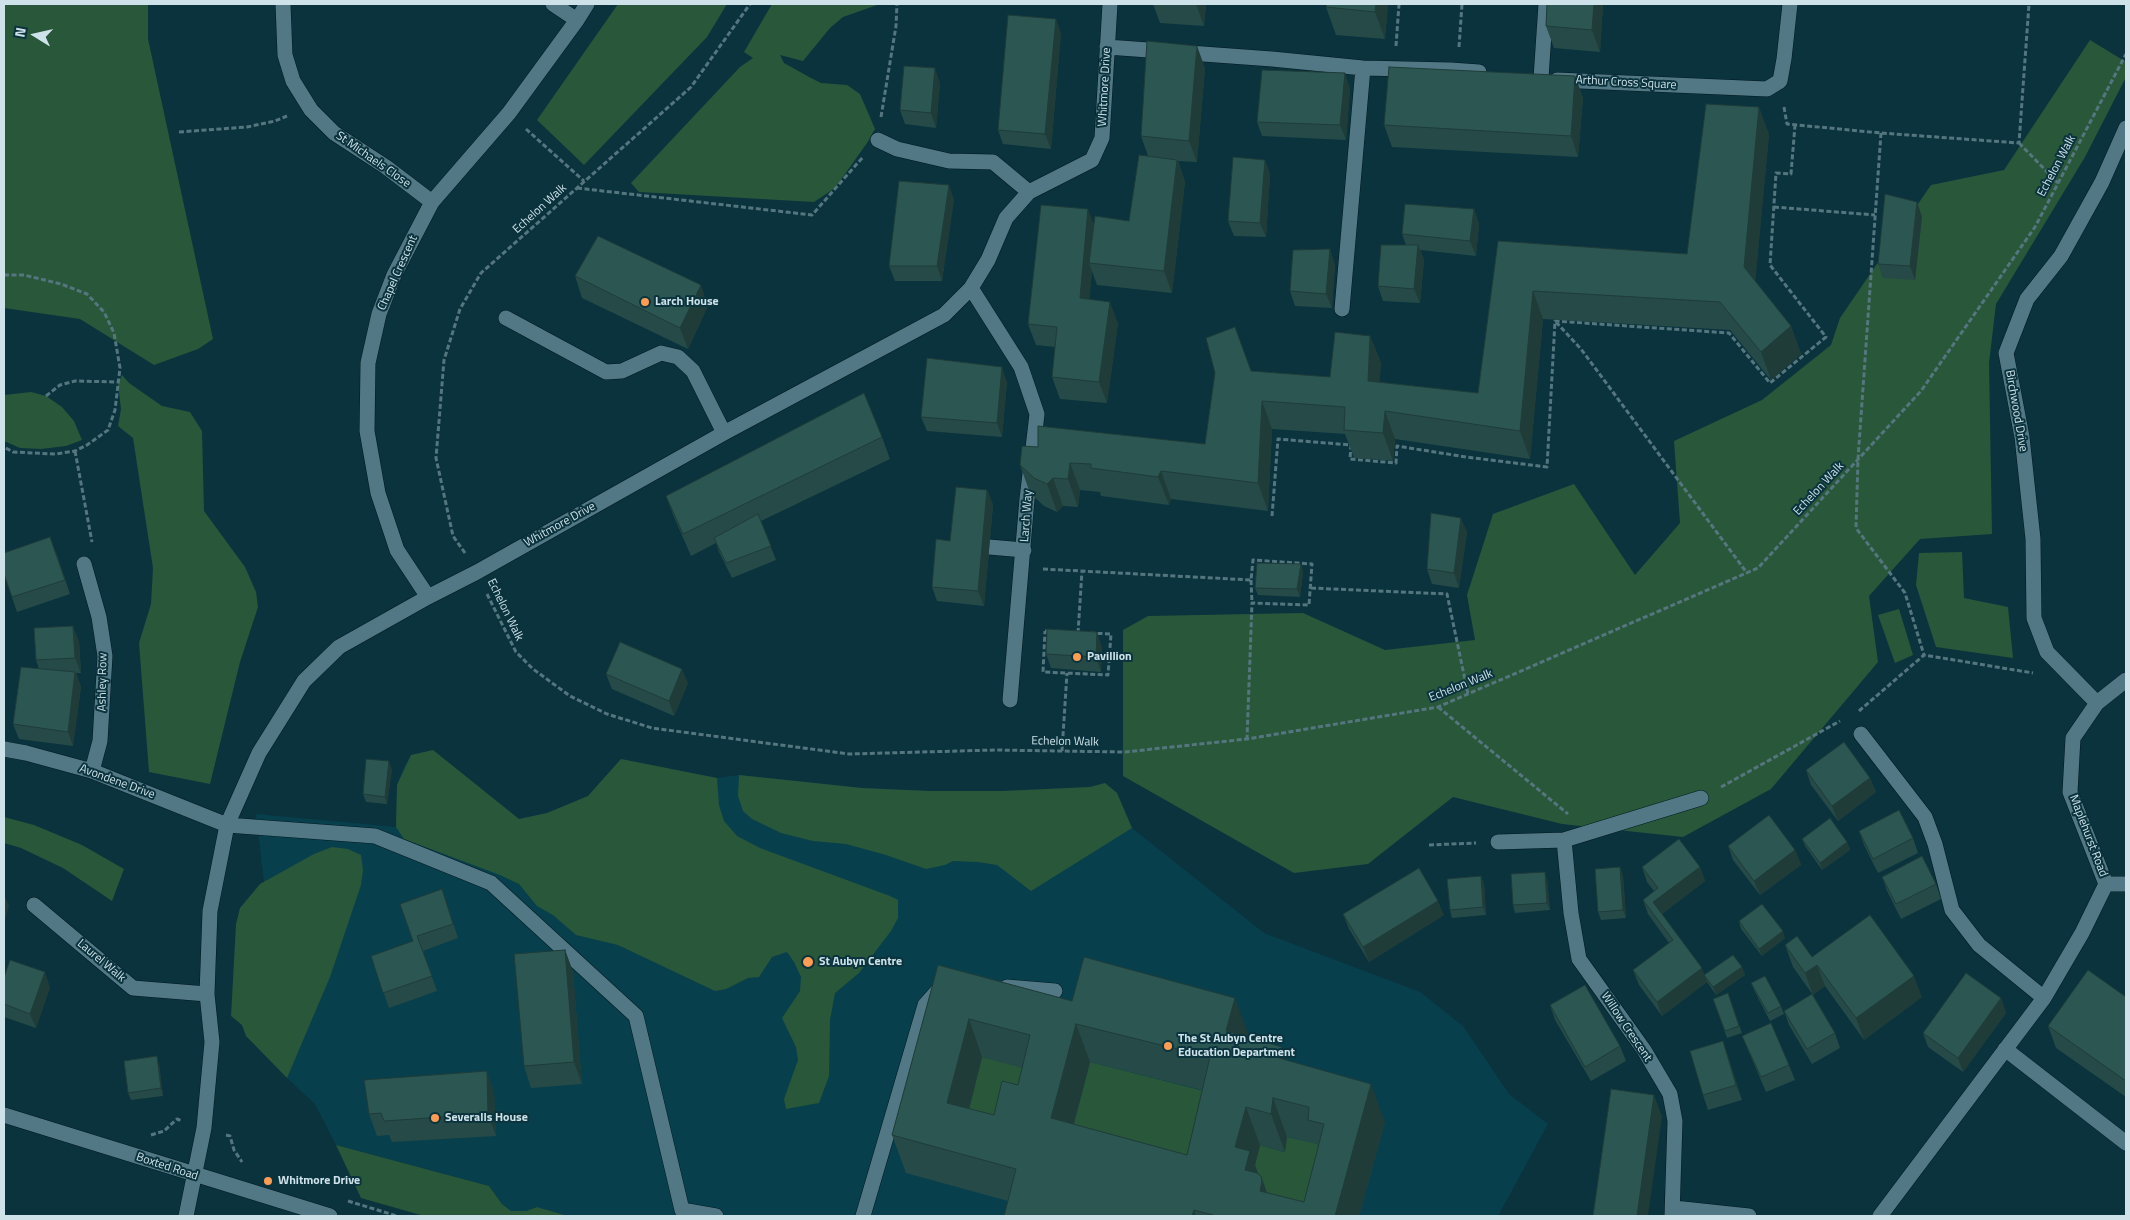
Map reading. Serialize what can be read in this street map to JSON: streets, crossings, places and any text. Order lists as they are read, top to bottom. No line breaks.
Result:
{"streets":{"street":["Arthur Cross Square","Whitmore Drive","St Michaels Close","Chapel Crescent","Birchwood Drive","Larch Way","Ashley Row","Avondene Drive","Maplehurst Road","Laurel Walk","Willow Crescent","Boxted Road"],"path":["Echelon Walk"]},"crossings":[["Whitmore Drive","Echelon Walk"],["Whitmore Drive","Chapel Crescent"],["Whitmore Drive","Larch Way"],["Whitmore Drive","Avondene Drive"],["Whitmore Drive","Laurel Walk"],["Whitmore Drive","Boxted Road"],["St Michaels Close","Chapel Crescent"],["Birchwood Drive","Maplehurst Road"],["Ashley Row","Avondene Drive"]],"places":["Larch House","Pavillion","St Aubyn Centre","The St Aubyn Centre Education Department","Severalls House","Whitmore Drive"],"north":"left"}
